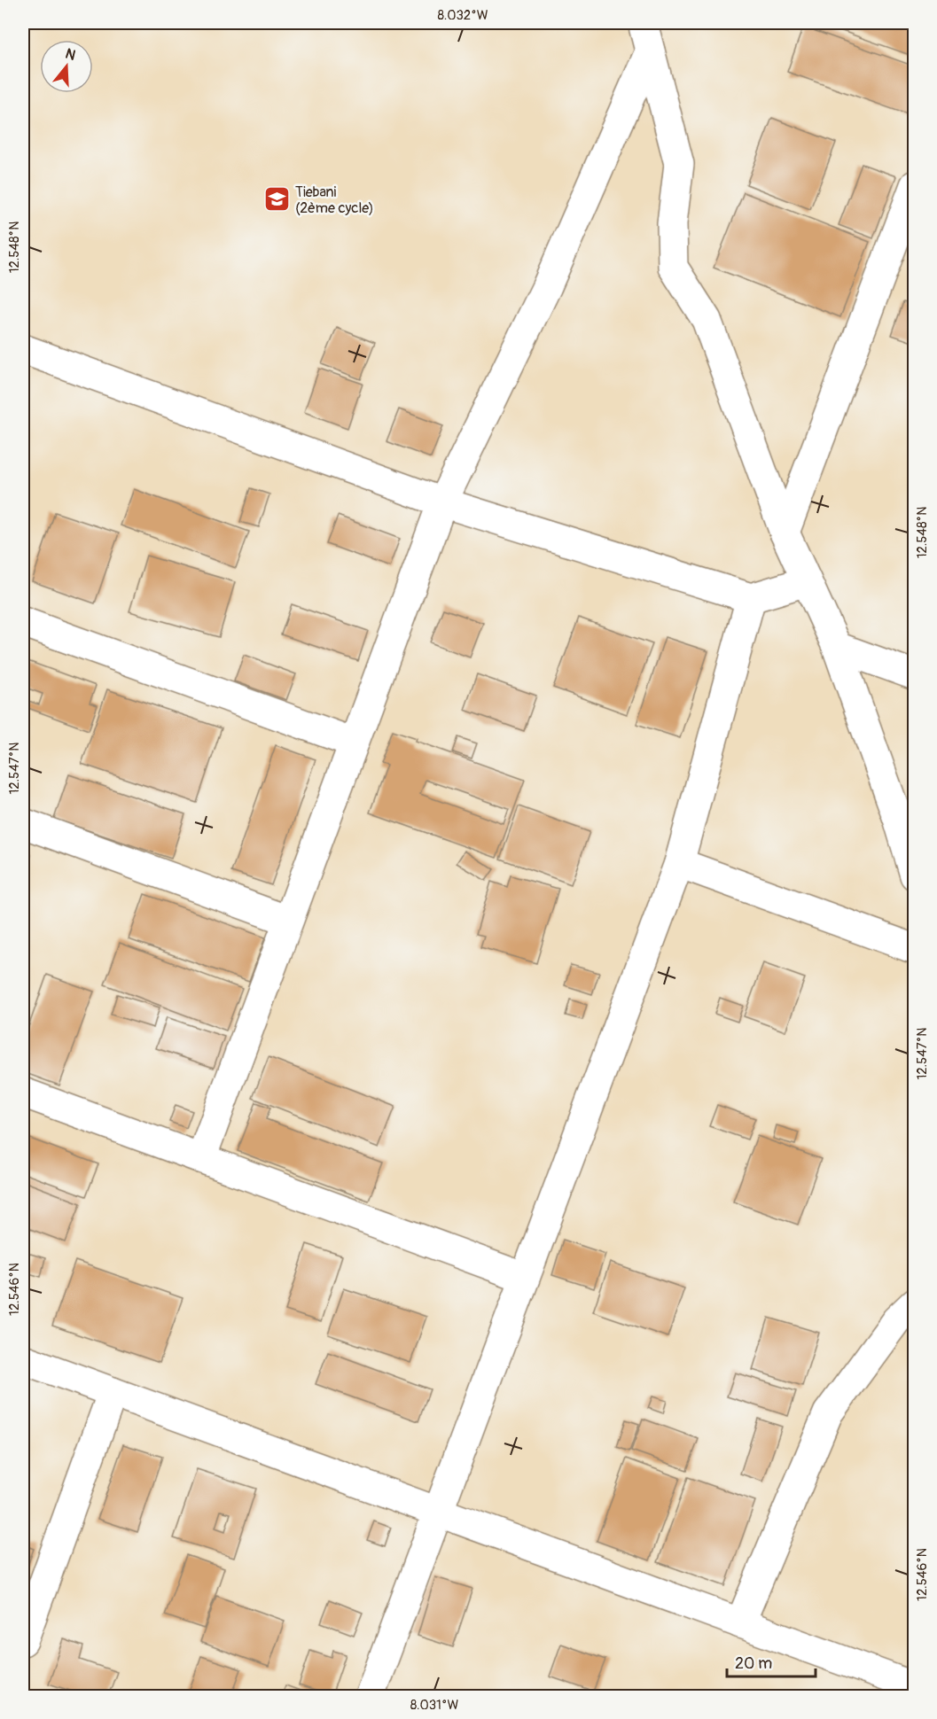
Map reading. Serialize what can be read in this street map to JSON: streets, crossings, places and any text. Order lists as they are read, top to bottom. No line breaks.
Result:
{"places":{"school or university":["Tiebani (2ème cycle)"]},"scale_bar":"20 m","north":"top","coordinates":["8.032°W","12.548°N","12.547°N","12.546°N","8.031°W"]}
